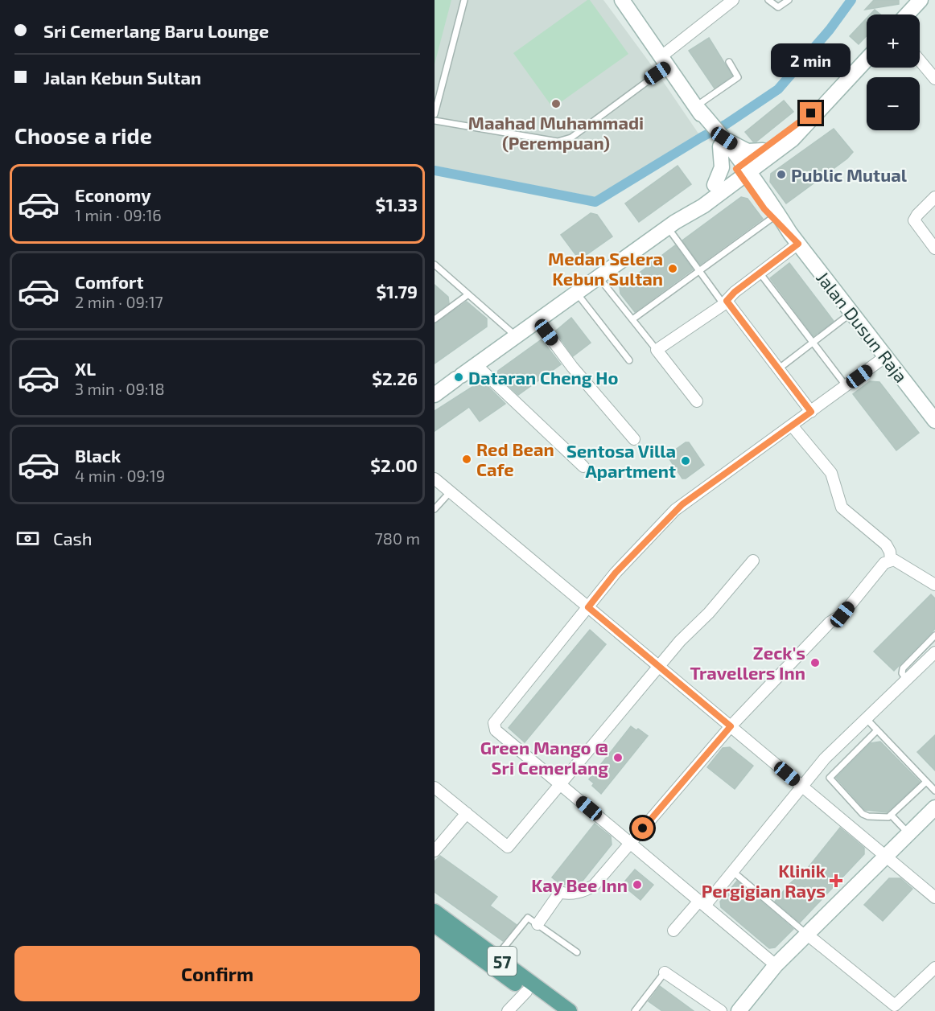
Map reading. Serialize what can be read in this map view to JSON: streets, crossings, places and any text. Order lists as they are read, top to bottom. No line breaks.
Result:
{"streets":{"main road":["Jalan Dusun Raja","57"]},"places":{"other":["Maahad Muhammadi (Perempuan)","Public Mutual","Medan Selera Kebun Sultan","Dataran Cheng Ho","Red Bean Cafe","Sentosa Villa Apartment","Zeck's Travellers Inn","Green Mango @ Sri Cemerlang","Kay Bee Inn"],"health":["Klinik Pergigian Rays"]},"page":{"banner":["Sri Cemerlang Baru Lounge","Jalan Kebun Sultan"],"map_buttons":["+","−"],"bubble":"2 min","heading":"Choose a ride","list":[{"name":"Economy","note":"1 min · 09:16","value":"$1.33"},{"name":"Comfort","note":"2 min · 09:17","value":"$1.79"},{"name":"XL","note":"3 min · 09:18","value":"$2.26"},{"name":"Black","note":"4 min · 09:19","value":"$2.00"}],"pay":["Cash","780 m"],"buttons":"Confirm"}}
